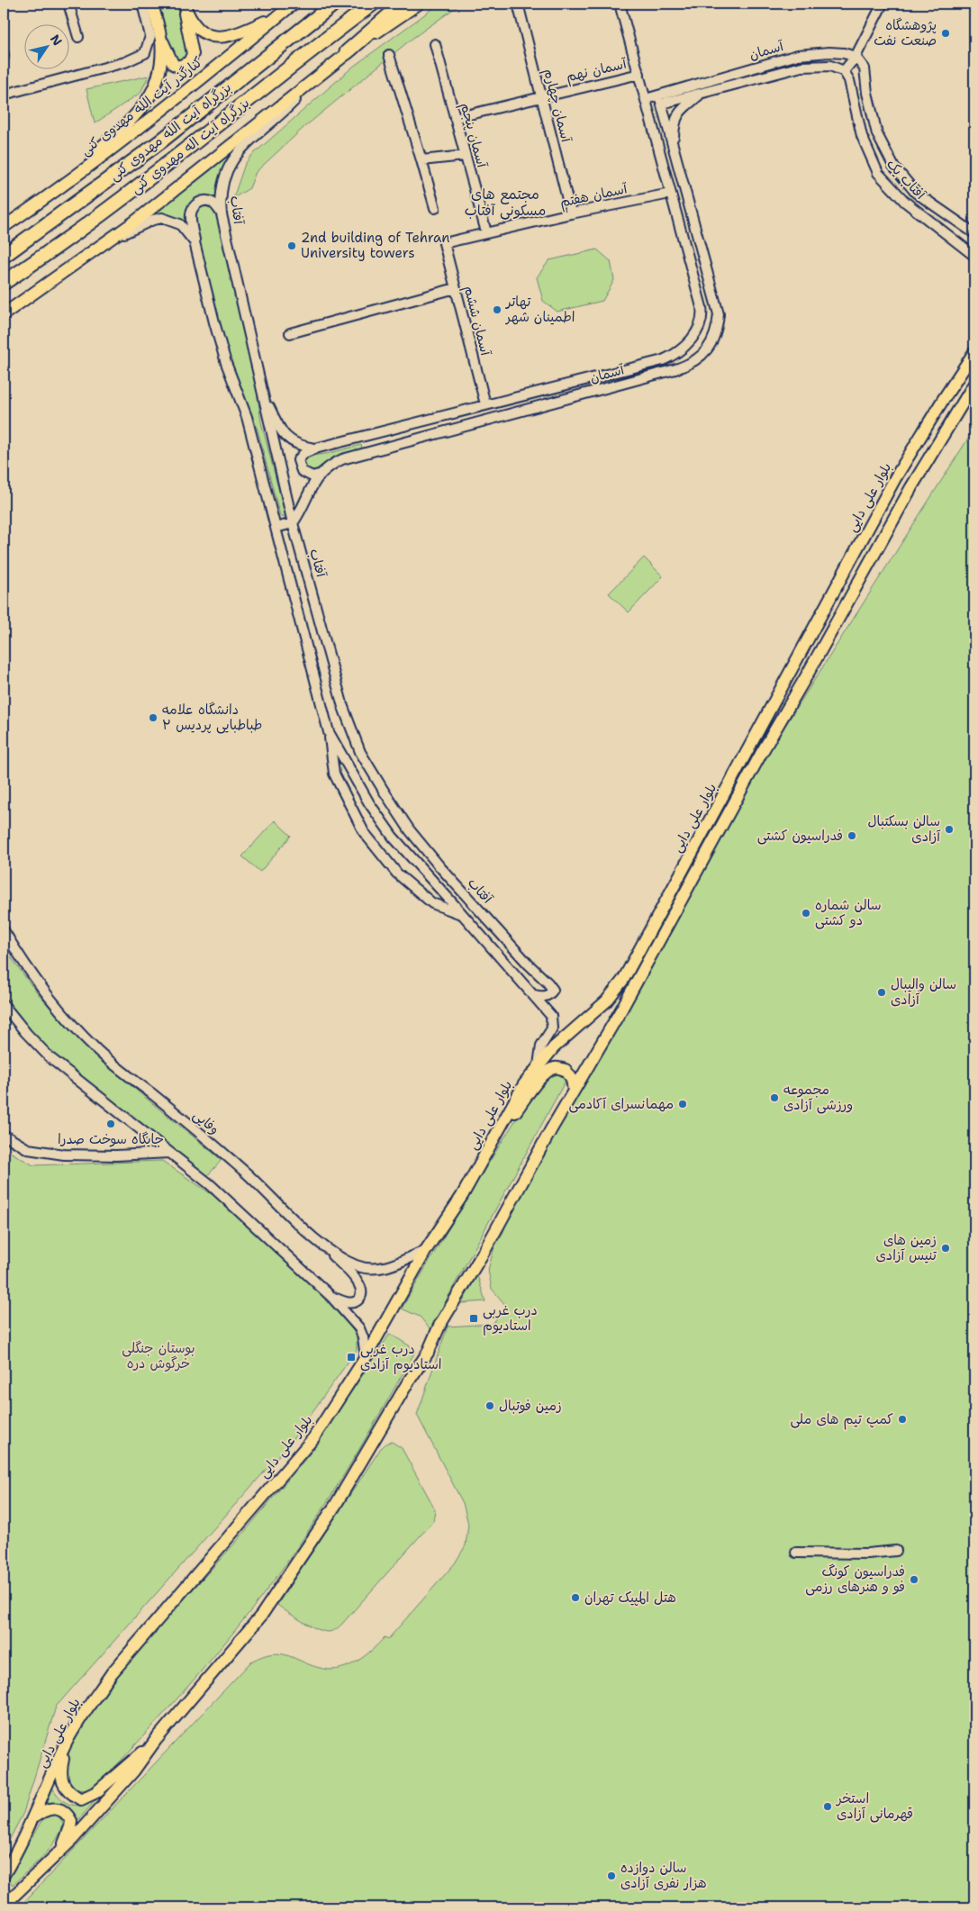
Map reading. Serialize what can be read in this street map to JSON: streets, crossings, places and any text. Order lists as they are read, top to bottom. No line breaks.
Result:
{"streets":{"highway":["بزرگراه آیت الله مهدوی کنی","بزرگراه آیت اله مهدوی کنی"],"main road":["کنارگذر آیت الله مهدوی کنی","بلوار علی دایی"],"street":["آسمان","آسمان نهم","آسمان چهارم","آسمان پنجم","آفتاب یک","آسمان هفتم","آفتاب","آسمان ششم","وفایی"]},"crossings":[["آسمان","آفتاب یک"],["آسمان","آسمان هفتم"],["آسمان","آفتاب"],["آسمان","آسمان ششم"],["آسمان نهم","آسمان چهارم"],["آسمان نهم","آسمان پنجم"],["آسمان چهارم","آسمان هفتم"],["آسمان پنجم","آسمان هفتم"],["آسمان هفتم","آسمان ششم"],["آفتاب","بلوار علی دایی"],["بلوار علی دایی","وفایی"]],"districts":["مجتمع های مسکونی آفتاب"],"parks":["بوستان جنگلی خرگوش دره"],"places":{"other":["پژوهشگاه صنعت نفت","2nd building of Tehran University towers","تهاتر اطمینان شهر","دانشگاه علامه طباطبایی پردیس ۲","سالن بسکتبال آزادی","فدراسیون کشتی","سالن شماره دو کشتی","سالن والیبال آزادی","مجموعه ورزشی آزادی","مهمانسرای آکادمی","جایگاه سوخت صدرا","زمین های تنیس آزادی","زمین فوتبال","کمپ تیم های ملی","فدراسیون کونگ فو و هنرهای رزمی","هتل المپیک تهران","استخر قهرمانی آزادی","سالن دوازده هزار نفری آزادی"],"transit":["درب غربی استادیوم","درب غربی استادیوم آزادی"]},"north":"top right"}
